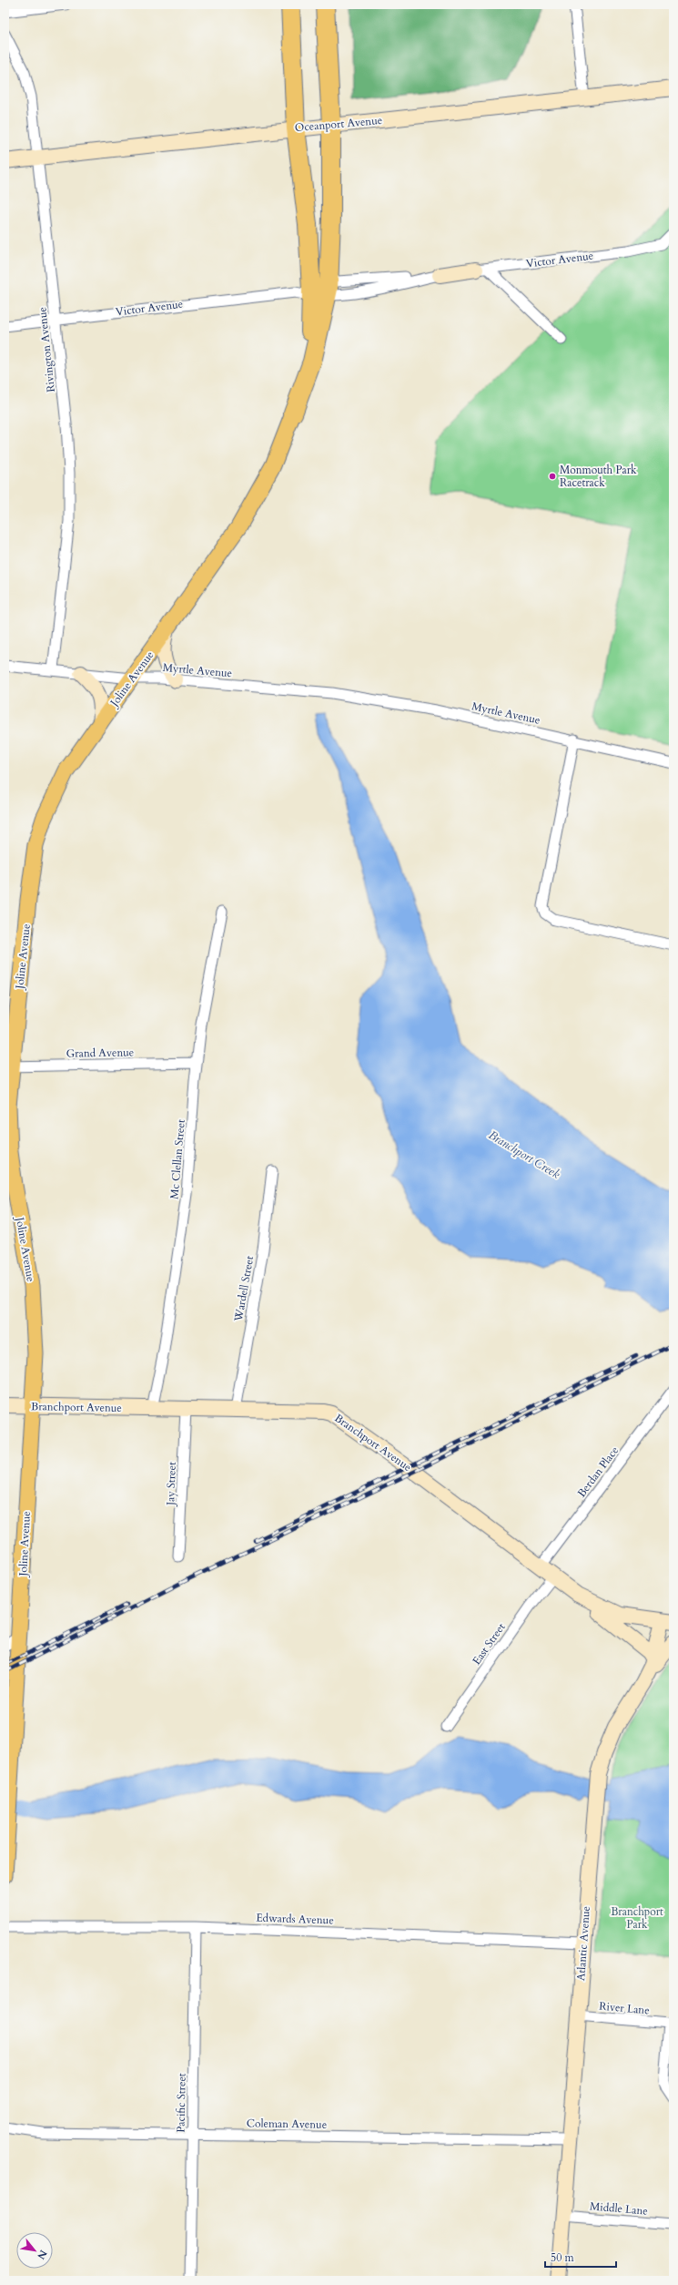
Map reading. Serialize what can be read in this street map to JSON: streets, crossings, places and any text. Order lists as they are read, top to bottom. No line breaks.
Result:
{"streets":{"main road":["Joline Avenue"],"street":["Oceanport Avenue","Victor Avenue","Rivington Avenue","Myrtle Avenue","Grand Avenue","Mc Clellan Street","Wardell Street","Branchport Avenue","Berdan Place","Jay Street","East Street","Edwards Avenue","Atlantic Avenue","River Lane","Pacific Street","Coleman Avenue","Middle Lane"]},"crossings":[["Oceanport Avenue","Rivington Avenue"],["Victor Avenue","Rivington Avenue"],["Rivington Avenue","Myrtle Avenue"],["Myrtle Avenue","Joline Avenue"],["Joline Avenue","Grand Avenue"],["Joline Avenue","Branchport Avenue"],["Grand Avenue","Mc Clellan Street"],["Mc Clellan Street","Branchport Avenue"],["Wardell Street","Branchport Avenue"],["Branchport Avenue","Berdan Place"],["Branchport Avenue","Jay Street"],["Branchport Avenue","East Street"],["Branchport Avenue","Atlantic Avenue"],["Edwards Avenue","Atlantic Avenue"],["Edwards Avenue","Pacific Street"],["Atlantic Avenue","River Lane"],["Atlantic Avenue","Coleman Avenue"],["Atlantic Avenue","Middle Lane"],["Pacific Street","Coleman Avenue"]],"water":["Branchport Creek"],"parks":["Branchport Park"],"places":["Monmouth Park Racetrack"],"scale_bar":"50 m","north":"bottom right"}
